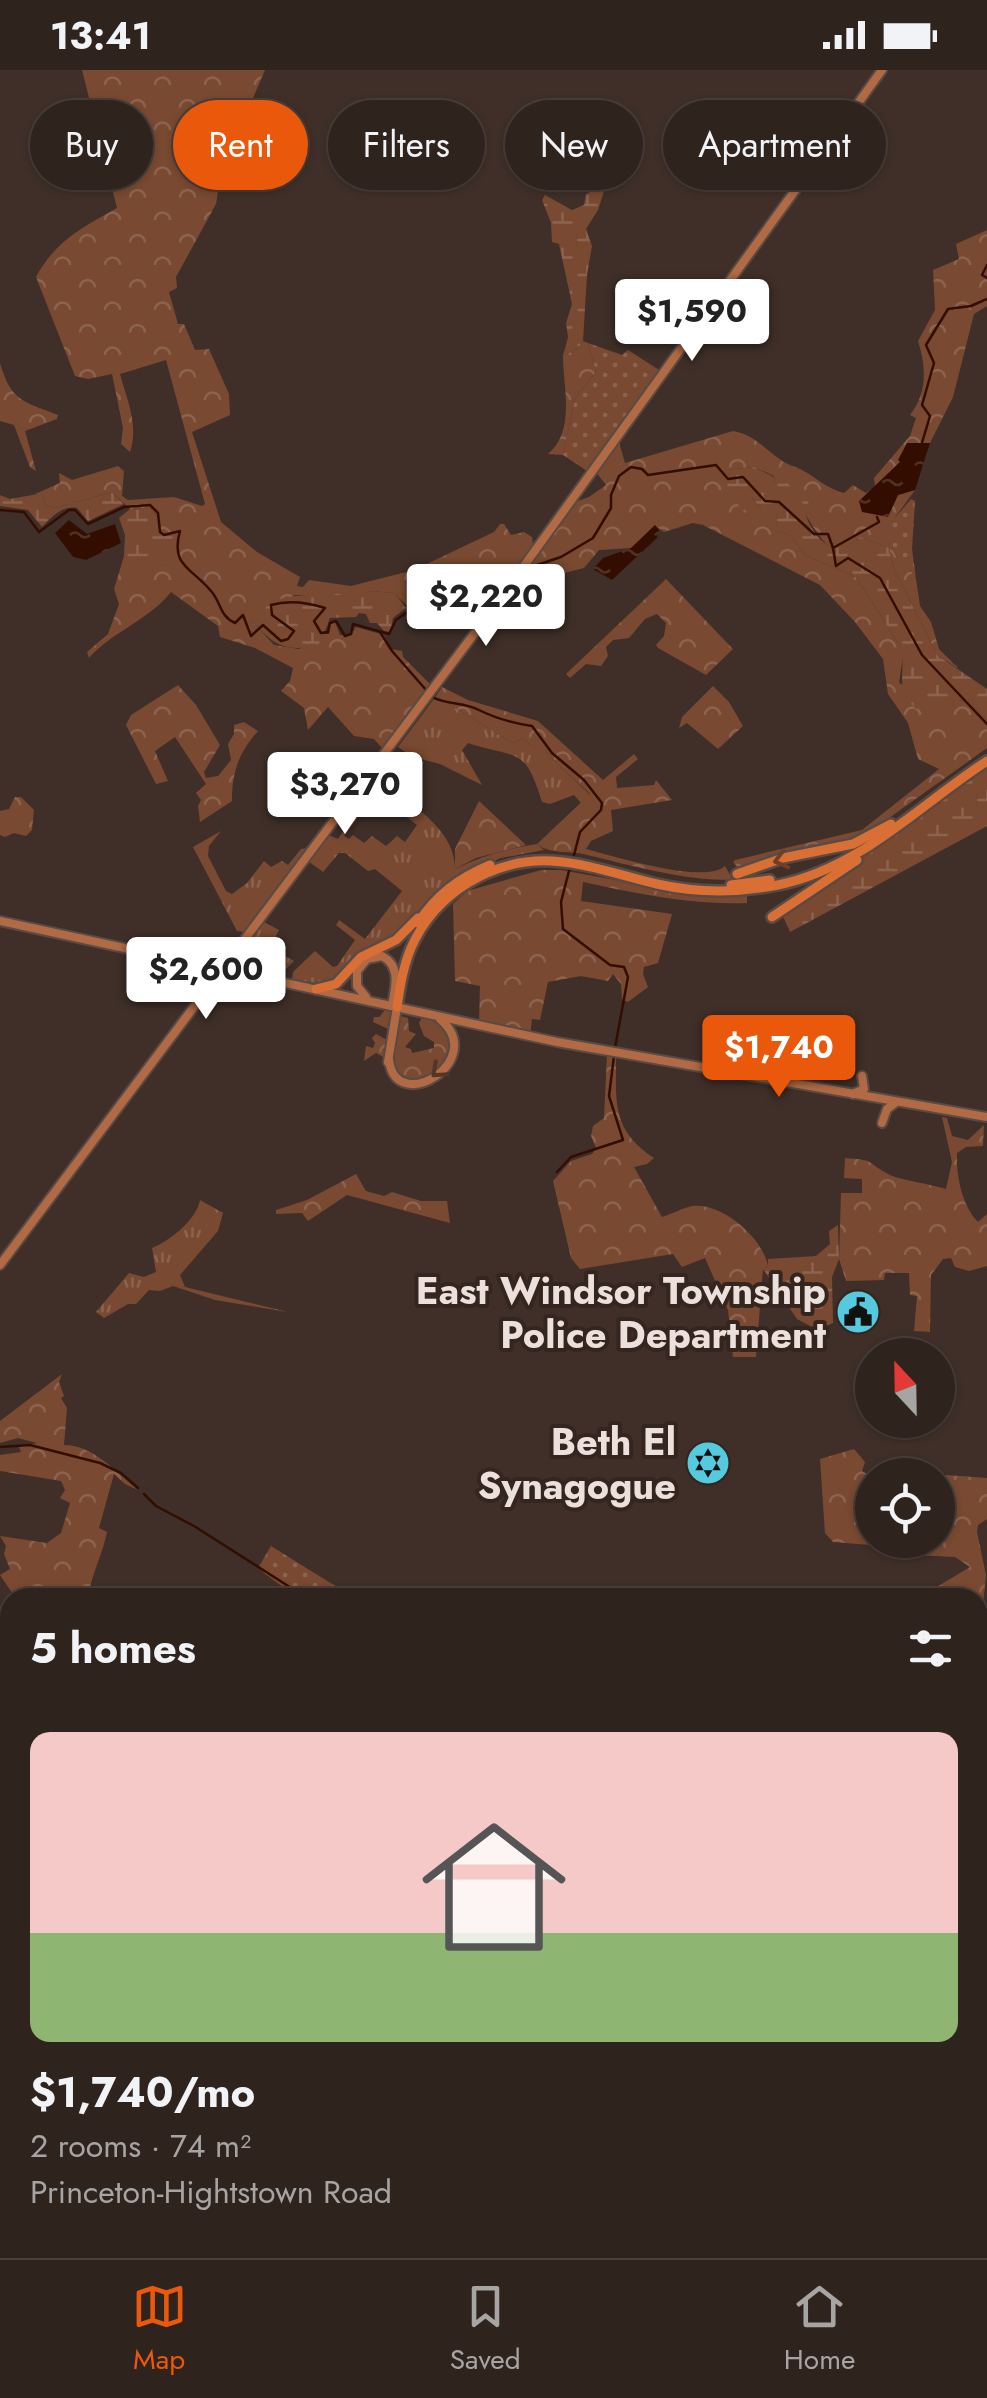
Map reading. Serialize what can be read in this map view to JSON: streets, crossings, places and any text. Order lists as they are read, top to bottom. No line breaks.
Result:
{"places":{"public building":["East Windsor Township Police Department"],"synagogue":["Beth El Synagogue"]},"north":"top","page":{"status":"13:41","chip":["Buy","Rent","Filters","New","Apartment"],"price":["$1,590","$2,220","$3,270","$2,600","$1,740"],"heading":"5 homes","list":[{"name":"$1,740/mo","note":"2 rooms · 74 m² · Princeton-Hightstown Road"}],"tabs":["Map","Saved","Home"]}}
